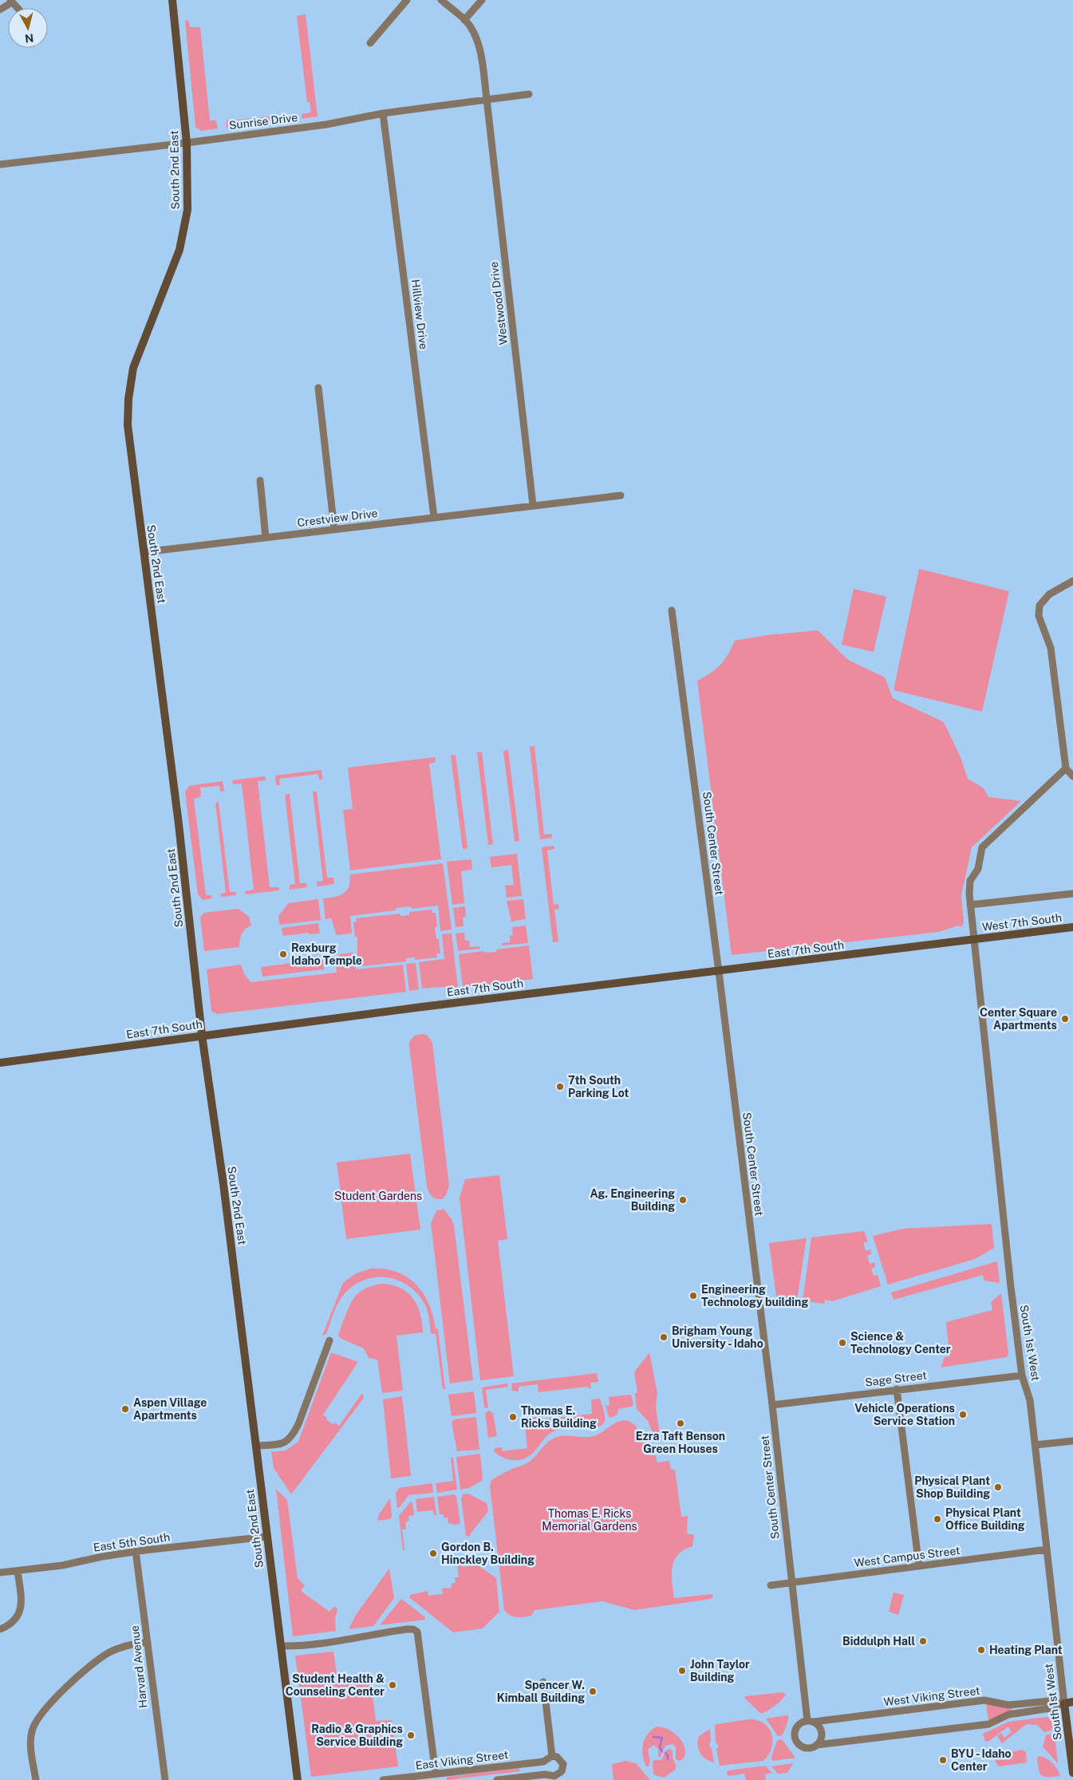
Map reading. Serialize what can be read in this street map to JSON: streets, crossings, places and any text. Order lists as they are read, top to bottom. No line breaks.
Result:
{"streets":{"main road":["South 2nd East","West 7th South","East 7th South","South 1st West"],"street":["Sunrise Drive","Westwood Drive","Hillview Drive","Crestview Drive","South Center Street","Sage Street","East 5th South","West Campus Street","Harvard Avenue","West Viking Street","East Viking Street"]},"crossings":[["Sunrise Drive","South 2nd East"],["Sunrise Drive","Westwood Drive"],["Sunrise Drive","Hillview Drive"],["South 2nd East","Crestview Drive"],["South 2nd East","East 7th South"],["South 2nd East","East 5th South"],["Westwood Drive","Crestview Drive"],["Hillview Drive","Crestview Drive"],["South Center Street","East 7th South"],["South Center Street","Sage Street"],["South Center Street","West Campus Street"],["South Center Street","West Viking Street"],["West 7th South","East 7th South"],["West 7th South","South 1st West"],["East 7th South","South 1st West"],["South 1st West","Sage Street"],["South 1st West","West Campus Street"],["South 1st West","West Viking Street"],["East 5th South","Harvard Avenue"]],"parks":["Student Gardens","Thomas E. Ricks Memorial Gardens"],"places":["Rexburg Idaho Temple","Center Square Apartments","7th South Parking Lot","Ag. Engineering Building","Engineering Technology building","Brigham Young University - Idaho","Science & Technology Center","Aspen Village Apartments","Vehicle Operations Service Station","Thomas E. Ricks Building","Ezra Taft Benson Green Houses","Physical Plant Shop Building","Physical Plant Office Building","Gordon B. Hinckley Building","Biddulph Hall","Heating Plant","John Taylor Building","Student Health & Counseling Center","Spencer W. Kimball Building","Radio & Graphics Service Building","BYU - Idaho Center"],"north":"bottom"}
